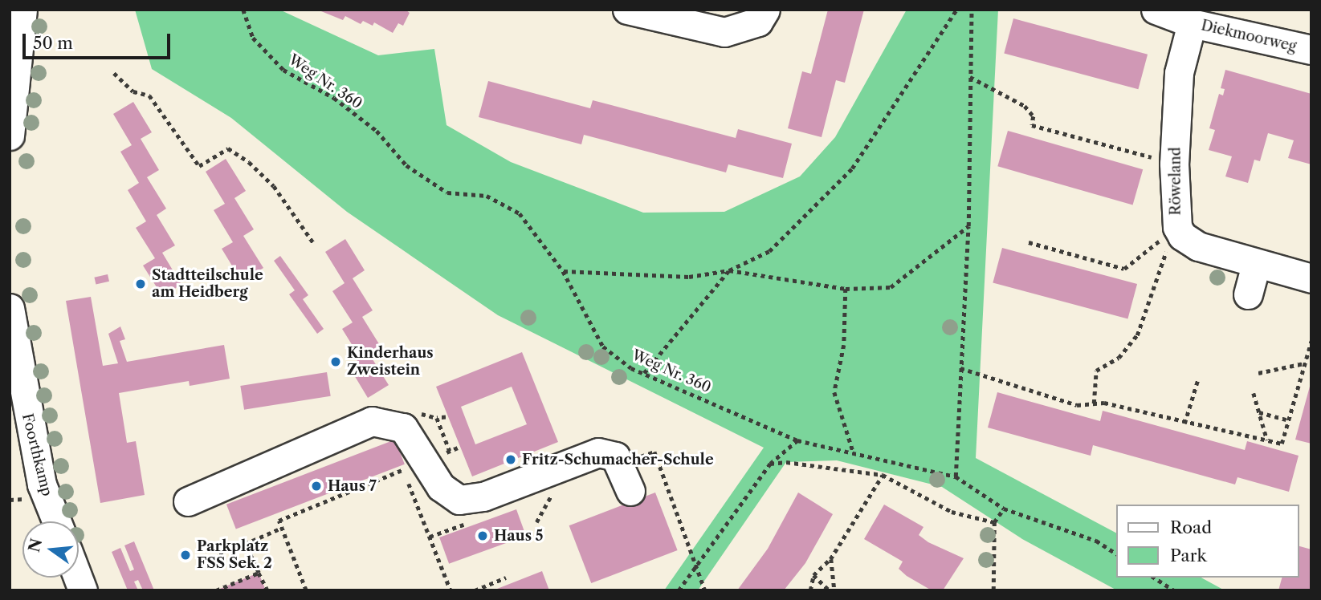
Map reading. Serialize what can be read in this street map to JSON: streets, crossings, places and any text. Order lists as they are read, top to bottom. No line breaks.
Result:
{"streets":{"street":["Diekmoorweg","Röweland","Foorthkamp"],"path":["Weg Nr. 360"]},"crossings":[["Diekmoorweg","Röweland"]],"places":["Stadtteilschule am Heidberg","Kinderhaus Zweistein","Fritz-Schumacher-Schule","Haus 7","Haus 5","Parkplatz FSS Sek. 2"],"legend":["Road","Park"],"scale_bar":"50 m","north":"left"}
